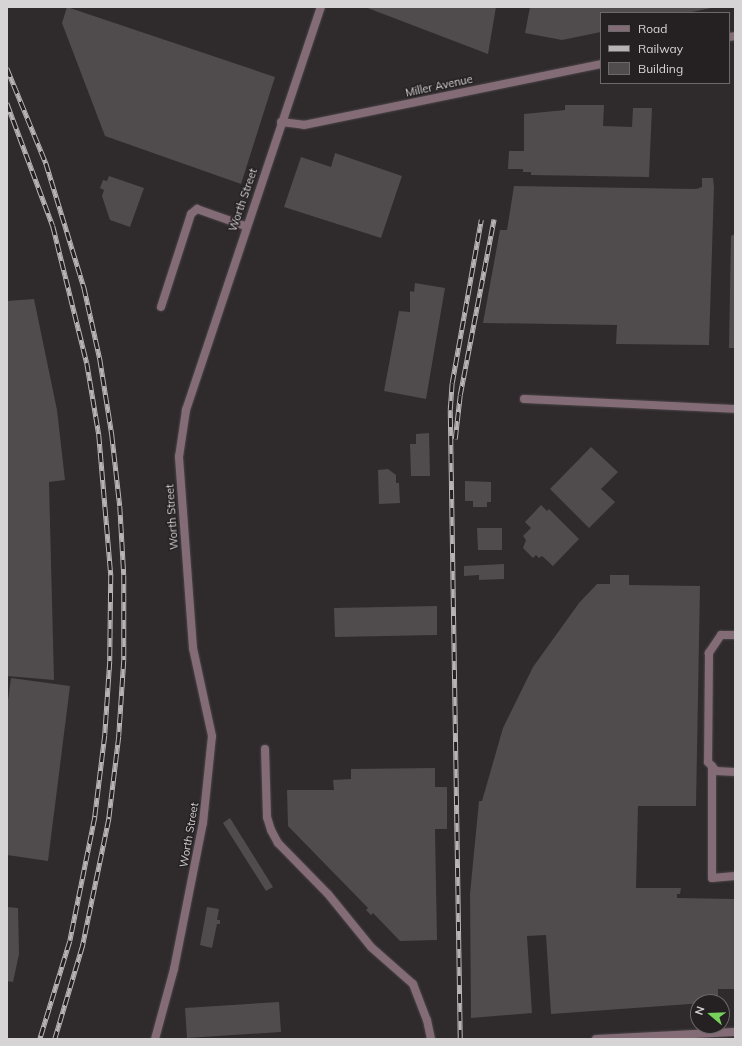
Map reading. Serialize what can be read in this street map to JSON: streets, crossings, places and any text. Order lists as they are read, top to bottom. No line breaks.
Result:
{"streets":{"street":["Miller Avenue","Worth Street"]},"crossings":[["Miller Avenue","Worth Street"]],"legend":["Road","Railway","Building"],"north":"left"}
